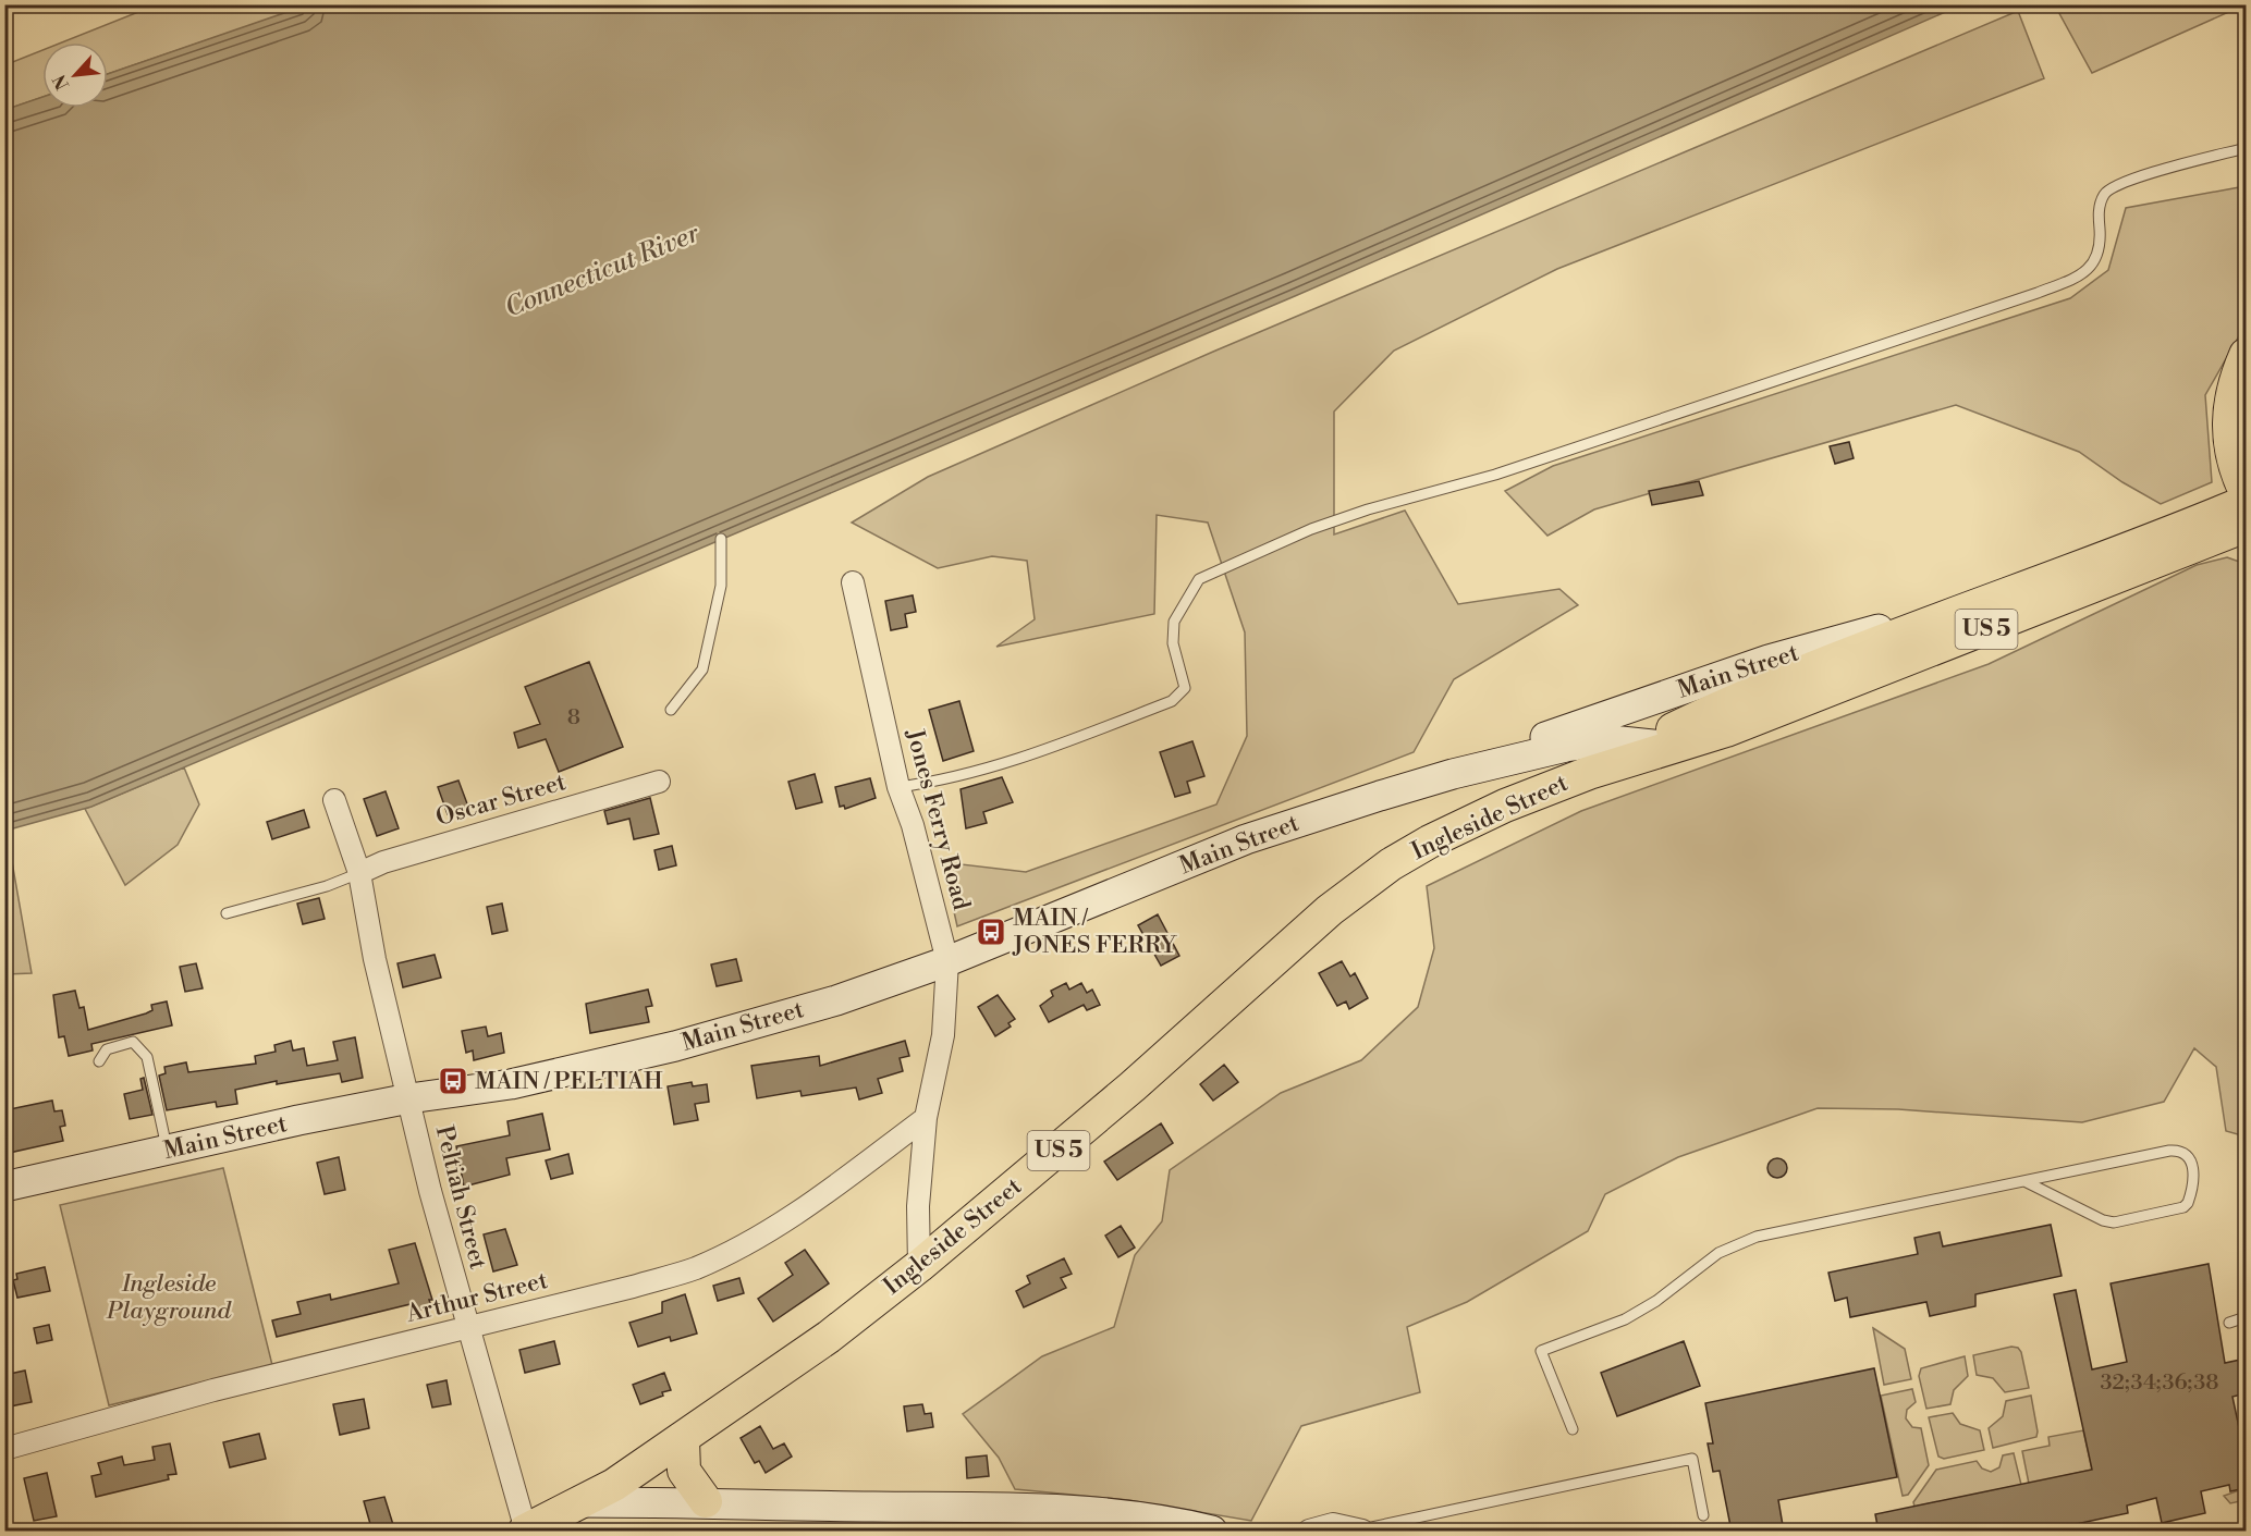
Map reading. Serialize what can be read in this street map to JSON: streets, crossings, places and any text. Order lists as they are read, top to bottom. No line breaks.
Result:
{"streets":{"main road":["US 5","Main Street","Ingleside Street"],"street":["Oscar Street","Jones Ferry Road","Peltiah Street","Arthur Street"]},"crossings":[["Main Street","Ingleside Street"],["Main Street","Jones Ferry Road"],["Main Street","Peltiah Street"],["Oscar Street","Peltiah Street"],["Ingleside Street","Jones Ferry Road"],["Ingleside Street","Peltiah Street"],["Jones Ferry Road","Arthur Street"],["Peltiah Street","Arthur Street"]],"water":["Connecticut River"],"parks":["Ingleside Playground"],"places":{"bus stop":["MAIN / JONES FERRY","MAIN / PELTIAH"]},"house_numbers":["8","32;34;36;38"],"north":"bottom left"}
